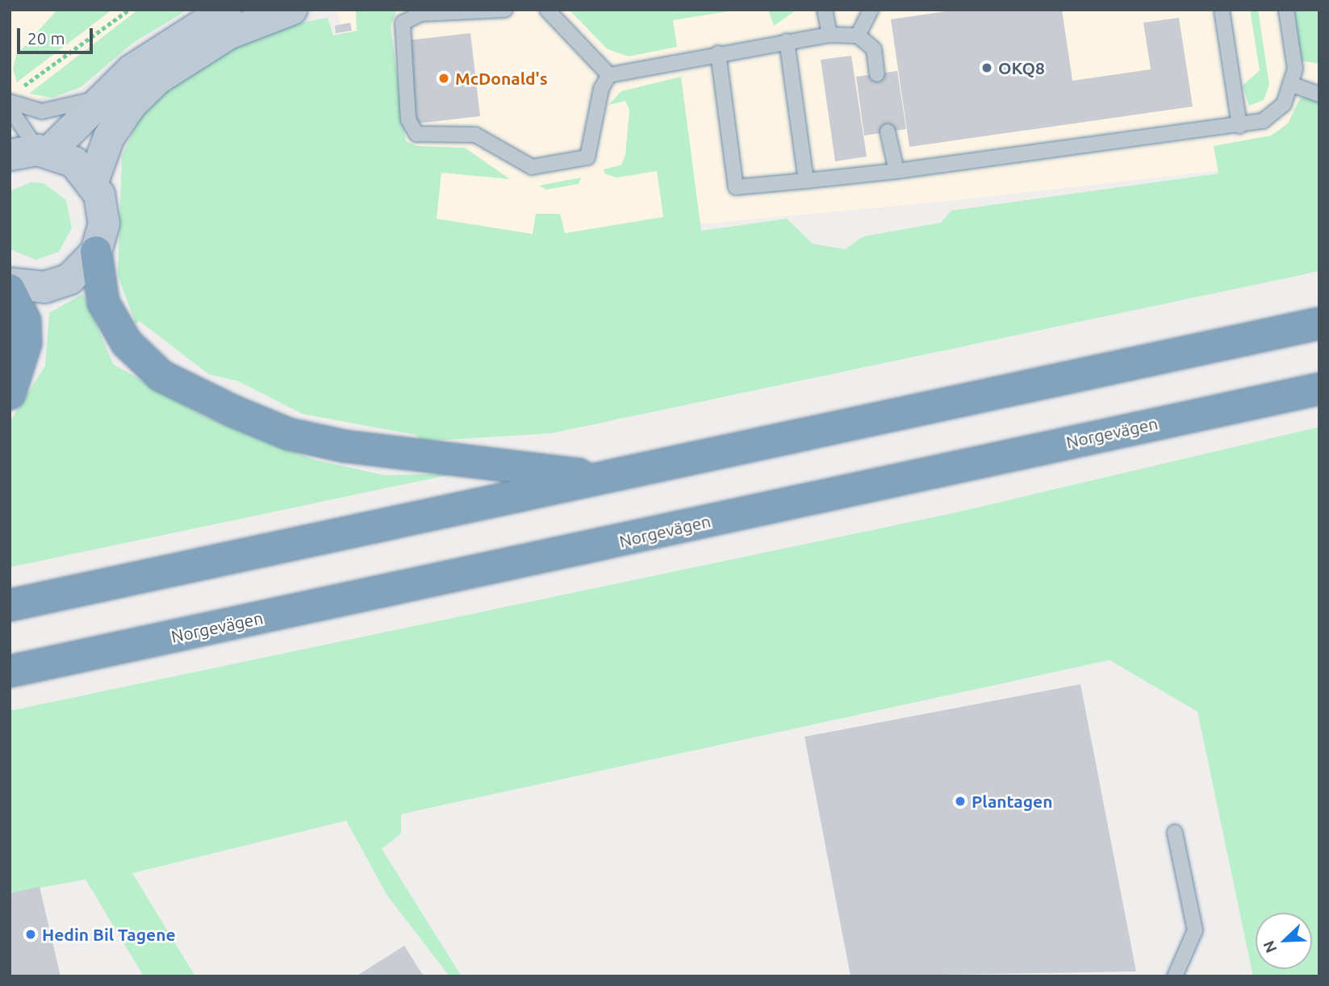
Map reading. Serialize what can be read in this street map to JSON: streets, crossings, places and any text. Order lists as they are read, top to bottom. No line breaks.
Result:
{"streets":{"highway":["Norgevägen"]},"places":["OKQ8","McDonald's","Plantagen","Hedin Bil Tagene"],"scale_bar":"20 m","north":"bottom left"}
